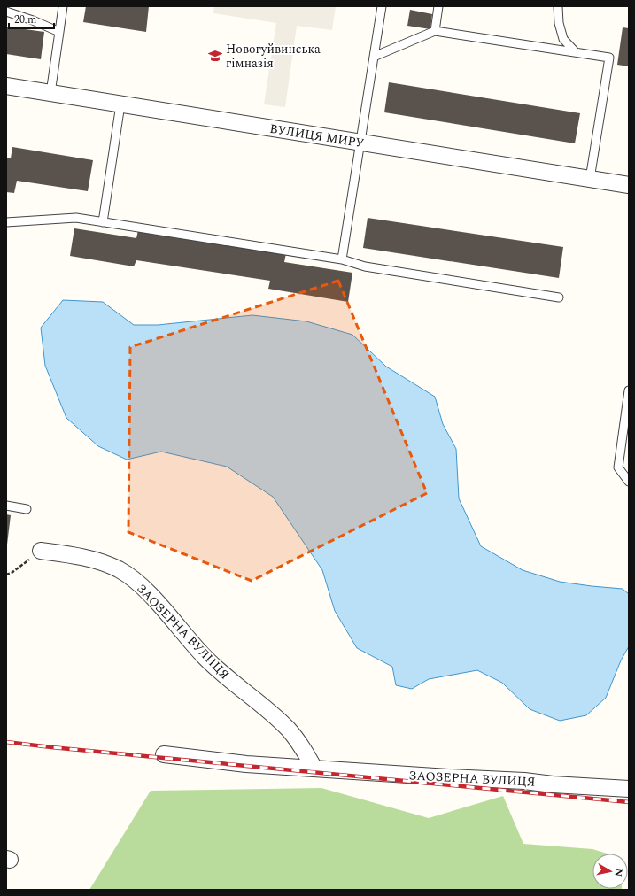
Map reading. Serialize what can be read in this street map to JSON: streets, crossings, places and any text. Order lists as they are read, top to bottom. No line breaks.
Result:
{"streets":{"street":["ВУЛИЦЯ МИРУ","ЗАОЗЕРНА ВУЛИЦЯ"]},"places":{"school or university":["Новогуйвинська гімназія"]},"scale_bar":"20 m","north":"right"}
